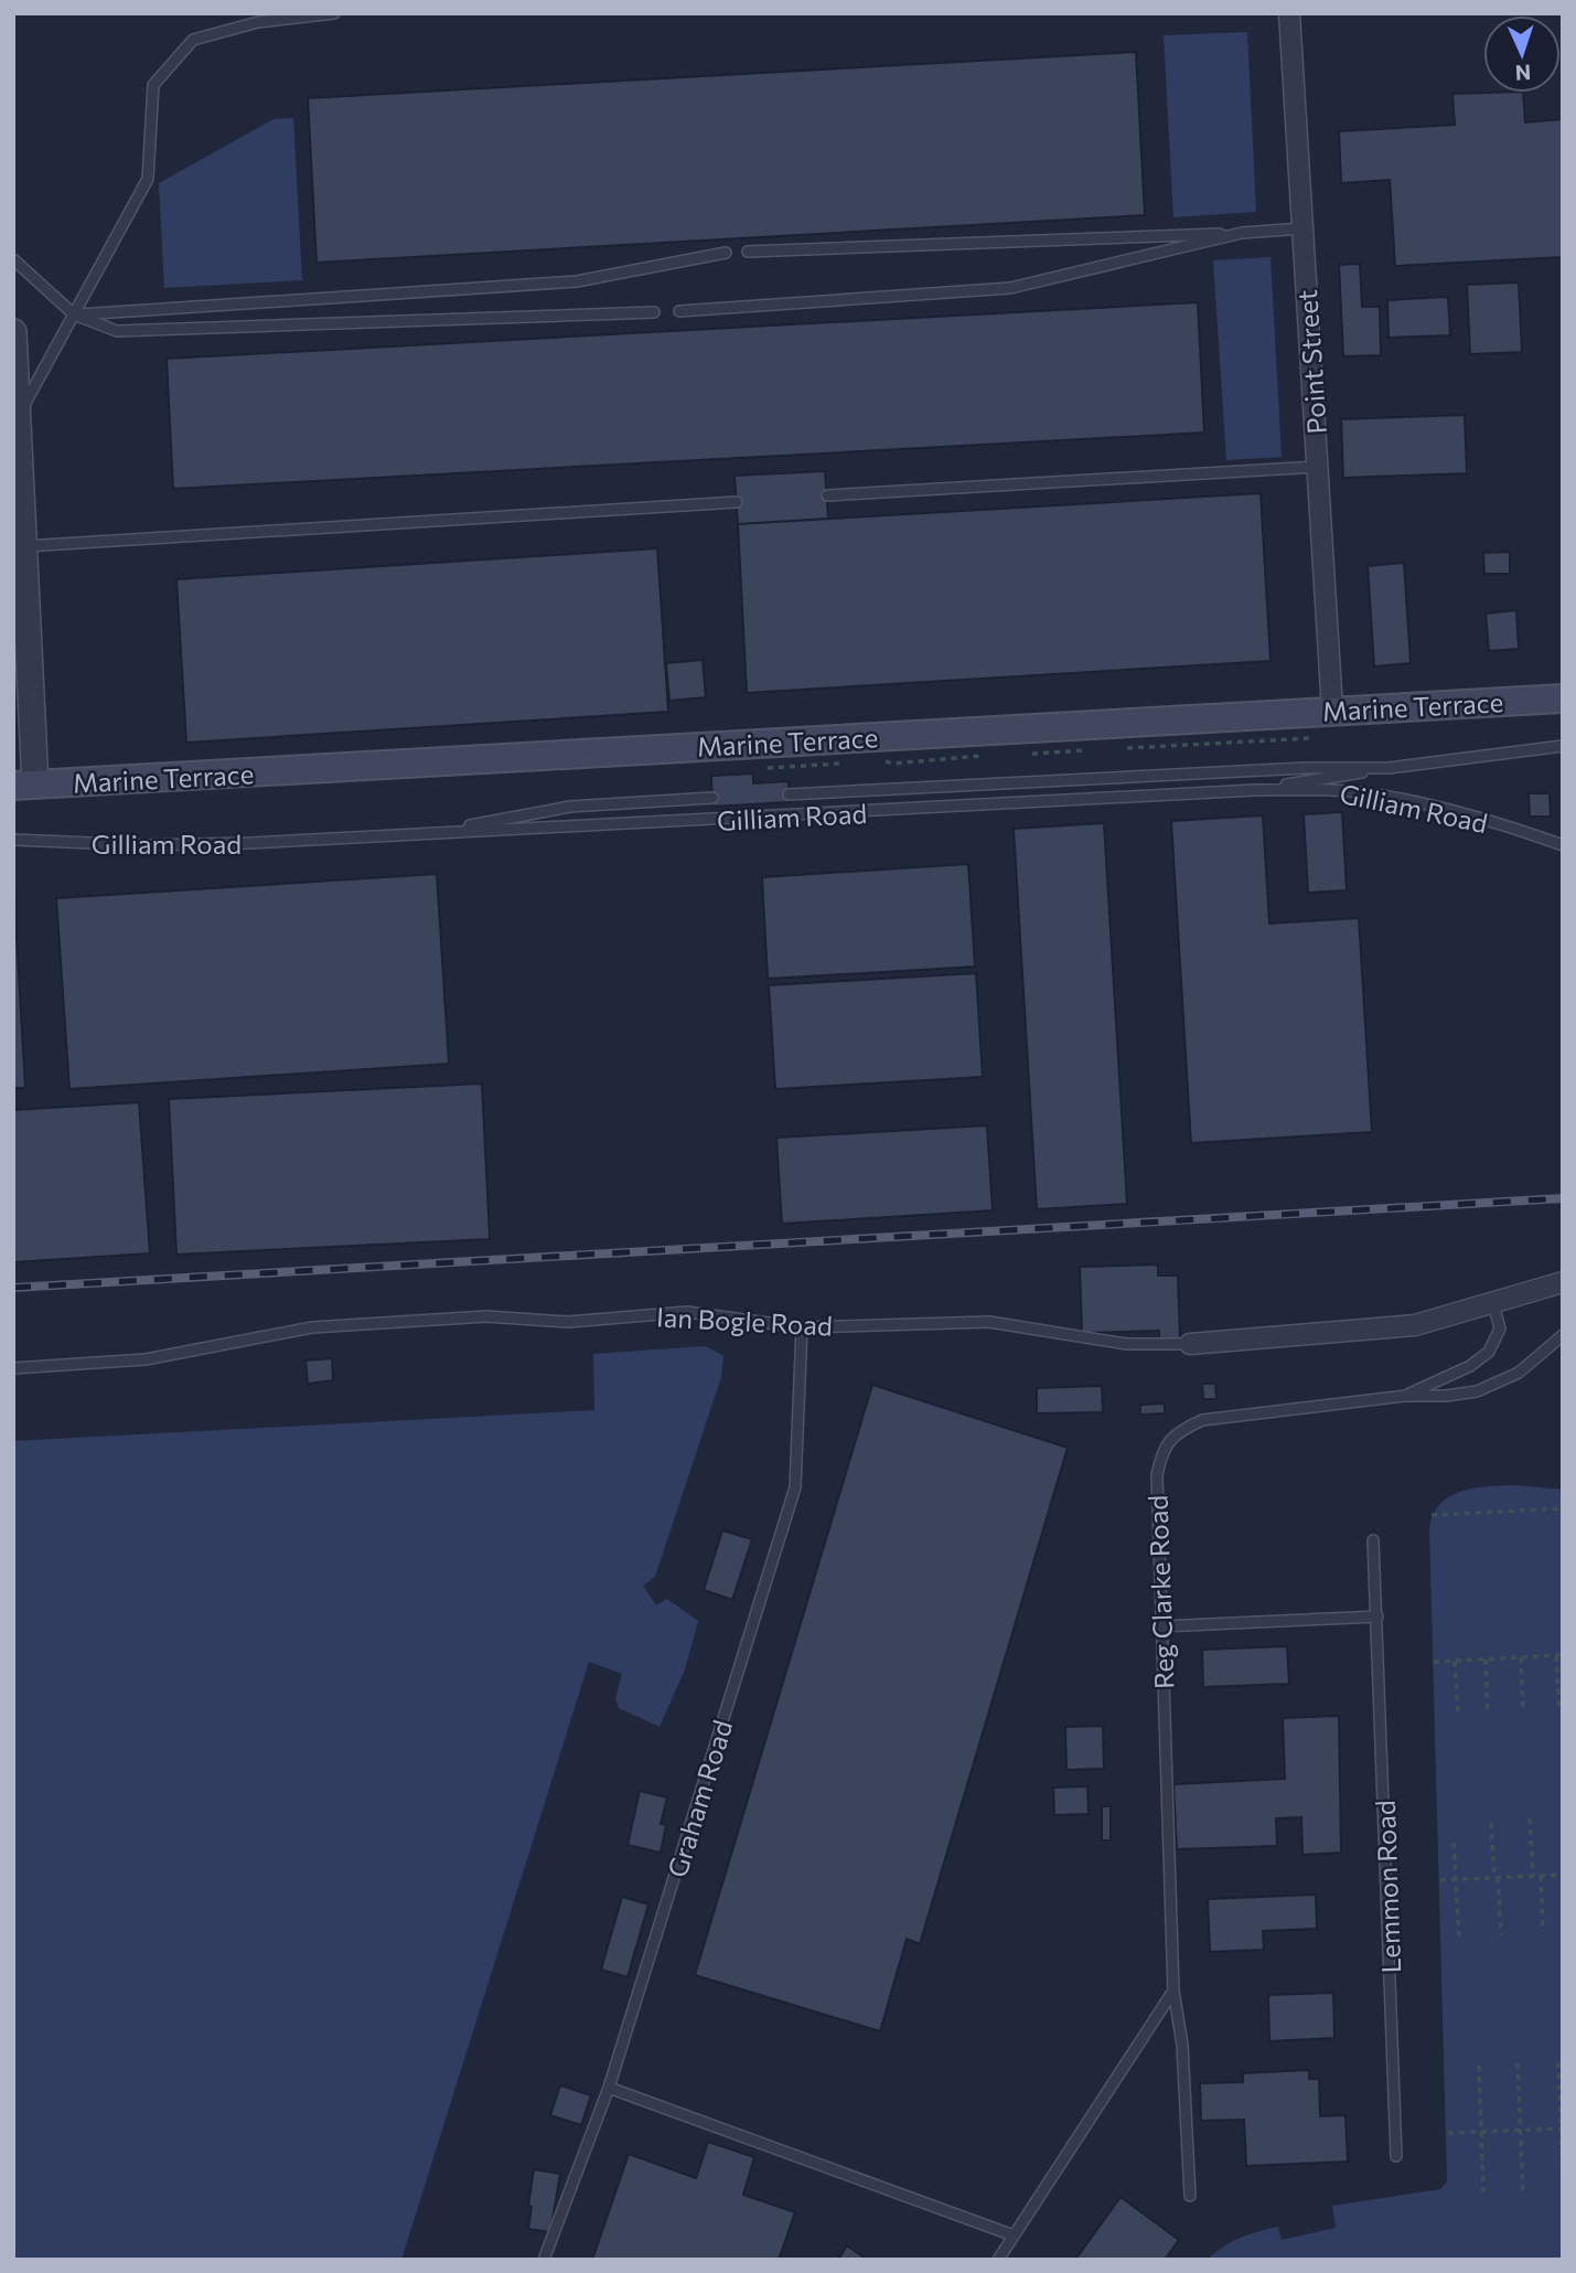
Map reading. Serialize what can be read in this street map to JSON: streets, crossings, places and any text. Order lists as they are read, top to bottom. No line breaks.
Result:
{"streets":{"main road":["Marine Terrace"],"street":["Point Street","Ian Bogle Road"],"lane":["Gilliam Road","Reg Clarke Road","Graham Road","Lemmon Road"]},"crossings":[["Point Street","Marine Terrace"],["Ian Bogle Road","Graham Road"]],"north":"bottom"}
